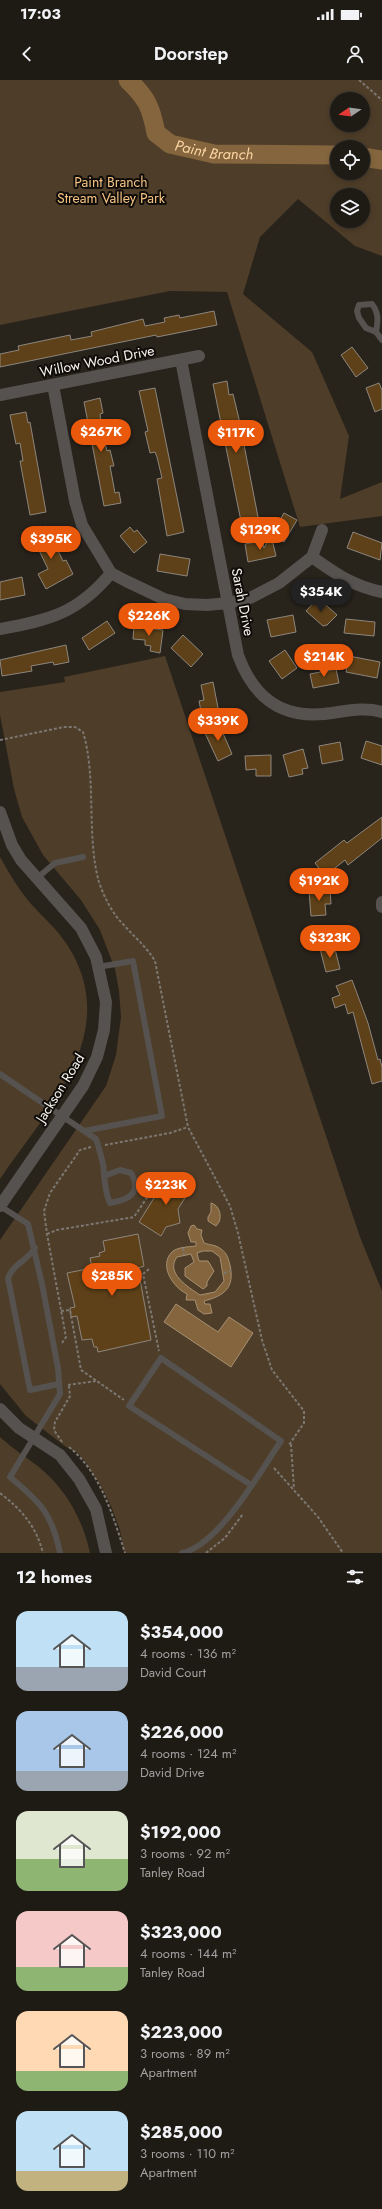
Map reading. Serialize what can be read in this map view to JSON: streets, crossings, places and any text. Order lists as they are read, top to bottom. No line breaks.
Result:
{"streets":{"street":["Willow Wood Drive","Sarah Drive","Jackson Road"]},"crossings":[["Willow Wood Drive","Sarah Drive"]],"water":["Paint Branch"],"parks":["Paint Branch Stream Valley Park"],"north":"left","page":{"status":"17:03","header":"Doorstep","price":["$267K","$117K","$129K","$395K","$354K","$226K","$214K","$339K","$192K","$323K","$223K","$285K"],"heading":"12 homes","list":[{"name":"$354,000","note":"4 rooms · 136 m² · David Court"},{"name":"$226,000","note":"4 rooms · 124 m² · David Drive"},{"name":"$192,000","note":"3 rooms · 92 m² · Tanley Road"},{"name":"$323,000","note":"4 rooms · 144 m² · Tanley Road"},{"name":"$223,000","note":"3 rooms · 89 m² · Apartment"},{"name":"$285,000","note":"3 rooms · 110 m² · Apartment"}]}}
